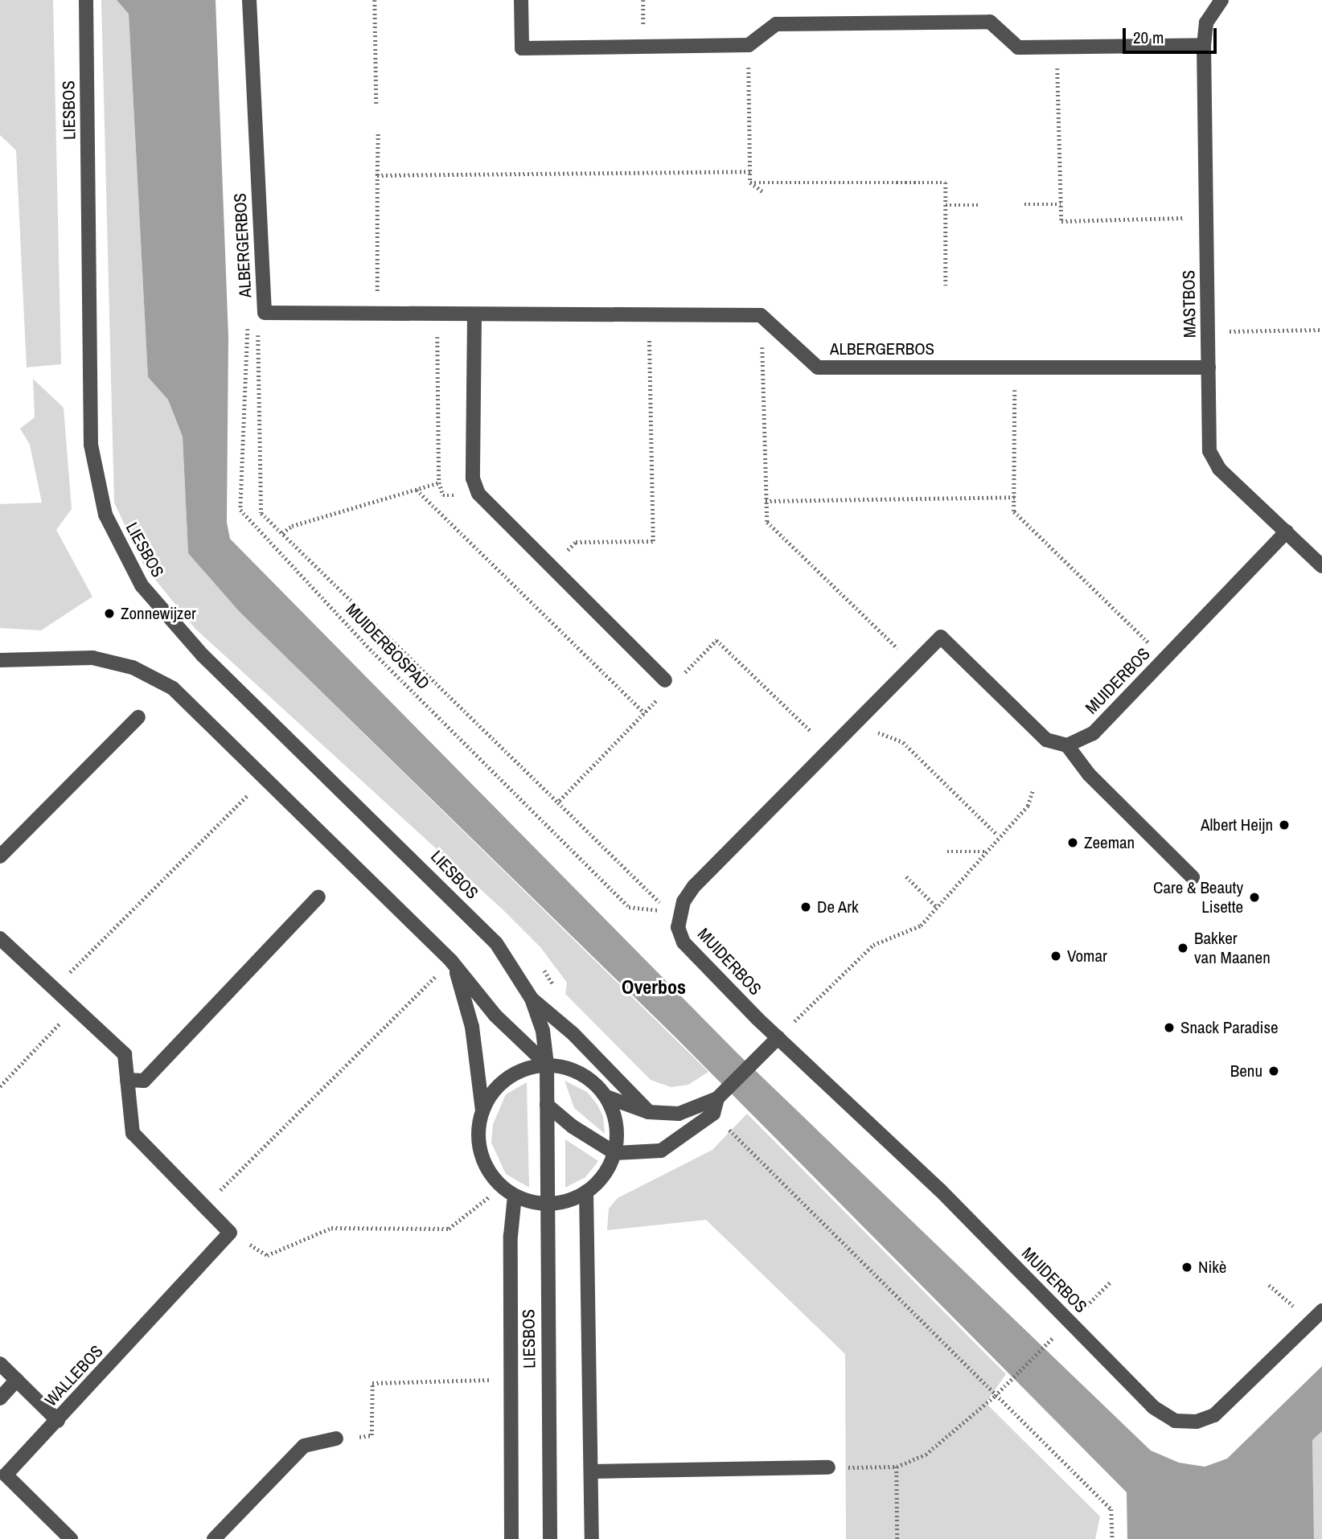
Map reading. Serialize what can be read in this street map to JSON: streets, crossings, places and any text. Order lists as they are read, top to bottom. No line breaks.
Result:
{"streets":{"street":["LIESBOS","ALBERGERBOS","MASTBOS","MUIDERBOS","WALLEBOS"],"path":["MUIDERBOSPAD"]},"crossings":[["ALBERGERBOS","MASTBOS"],["ALBERGERBOS","MUIDERBOSPAD"],["MASTBOS","MUIDERBOS"],["MUIDERBOSPAD","MUIDERBOS"]],"districts":["Overbos"],"places":["Zonnewijzer","Albert Heijn","Zeeman","Care & Beauty Lisette","De Ark","Bakker van Maanen","Vomar","Snack Paradise","Benu","Nikè"],"scale_bar":"20 m"}
